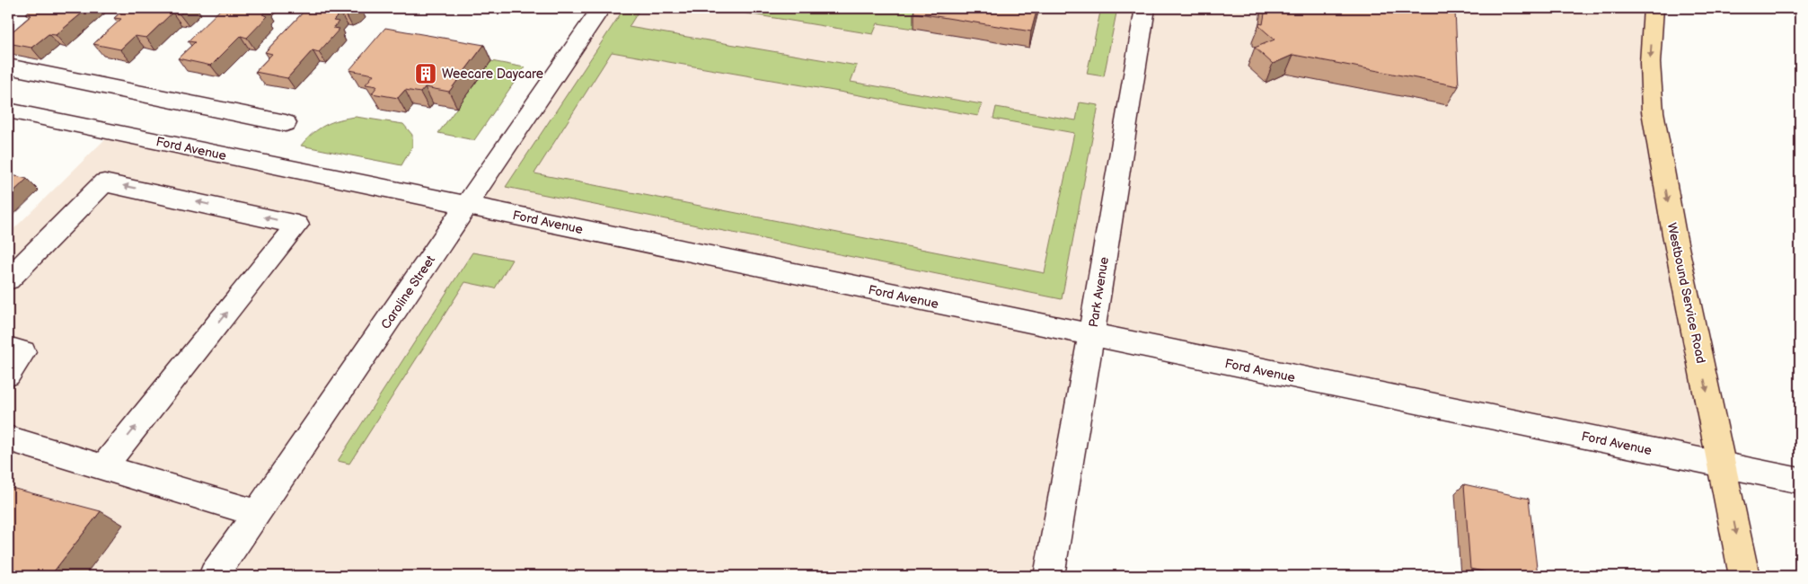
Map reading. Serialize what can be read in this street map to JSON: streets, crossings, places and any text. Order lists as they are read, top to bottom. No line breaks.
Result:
{"streets":{"main road":["Westbound Service Road"],"street":["Ford Avenue","Caroline Street","Park Avenue"]},"crossings":[["Ford Avenue","Caroline Street"],["Ford Avenue","Park Avenue"],["Ford Avenue","Westbound Service Road"]],"one_way":["Westbound Service Road"],"places":{"building":["Weecare Daycare"]}}
